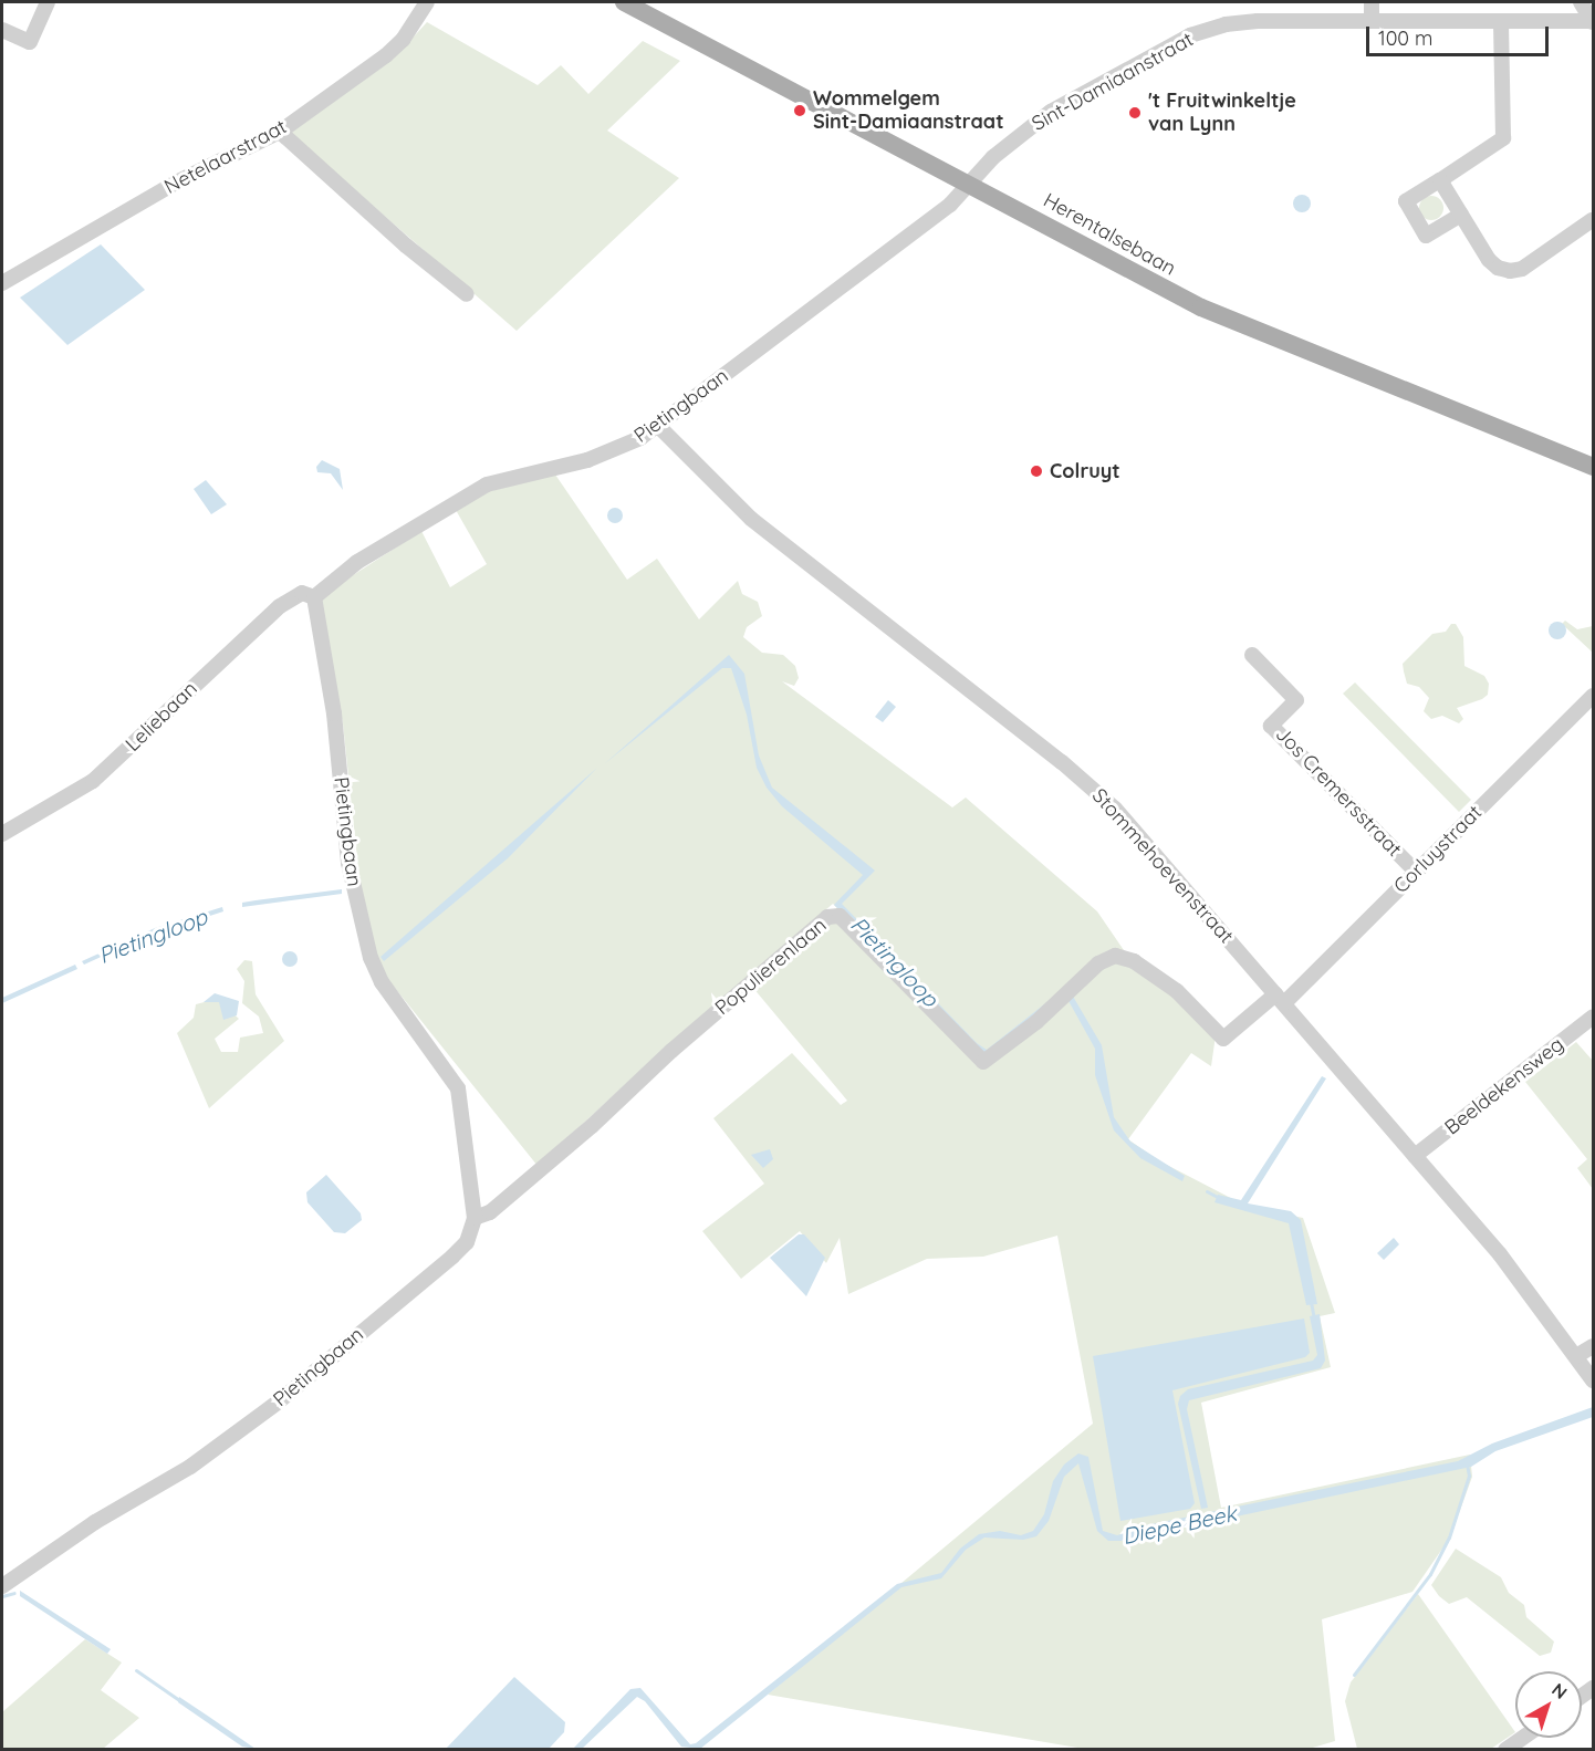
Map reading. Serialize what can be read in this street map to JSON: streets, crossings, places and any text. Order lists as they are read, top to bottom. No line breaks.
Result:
{"streets":{"main road":["Herentalsebaan"],"street":["Sint-Damiaanstraat","Netelaarstraat","Pietingbaan","Leliebaan","Jos Cremersstraat","Corluystraat","Stommehoevenstraat","Populierenlaan","Beeldekensweg"]},"crossings":[["Sint-Damiaanstraat","Herentalsebaan"],["Sint-Damiaanstraat","Pietingbaan"],["Herentalsebaan","Pietingbaan"],["Pietingbaan","Leliebaan"],["Pietingbaan","Stommehoevenstraat"],["Pietingbaan","Populierenlaan"],["Jos Cremersstraat","Corluystraat"],["Corluystraat","Stommehoevenstraat"],["Corluystraat","Populierenlaan"],["Stommehoevenstraat","Populierenlaan"],["Stommehoevenstraat","Beeldekensweg"]],"water":["Pietingloop","Diepe Beek"],"places":["Wommelgem Sint-Damiaanstraat","'t Fruitwinkeltje van Lynn","Colruyt"],"scale_bar":"100 m","north":"top right"}
